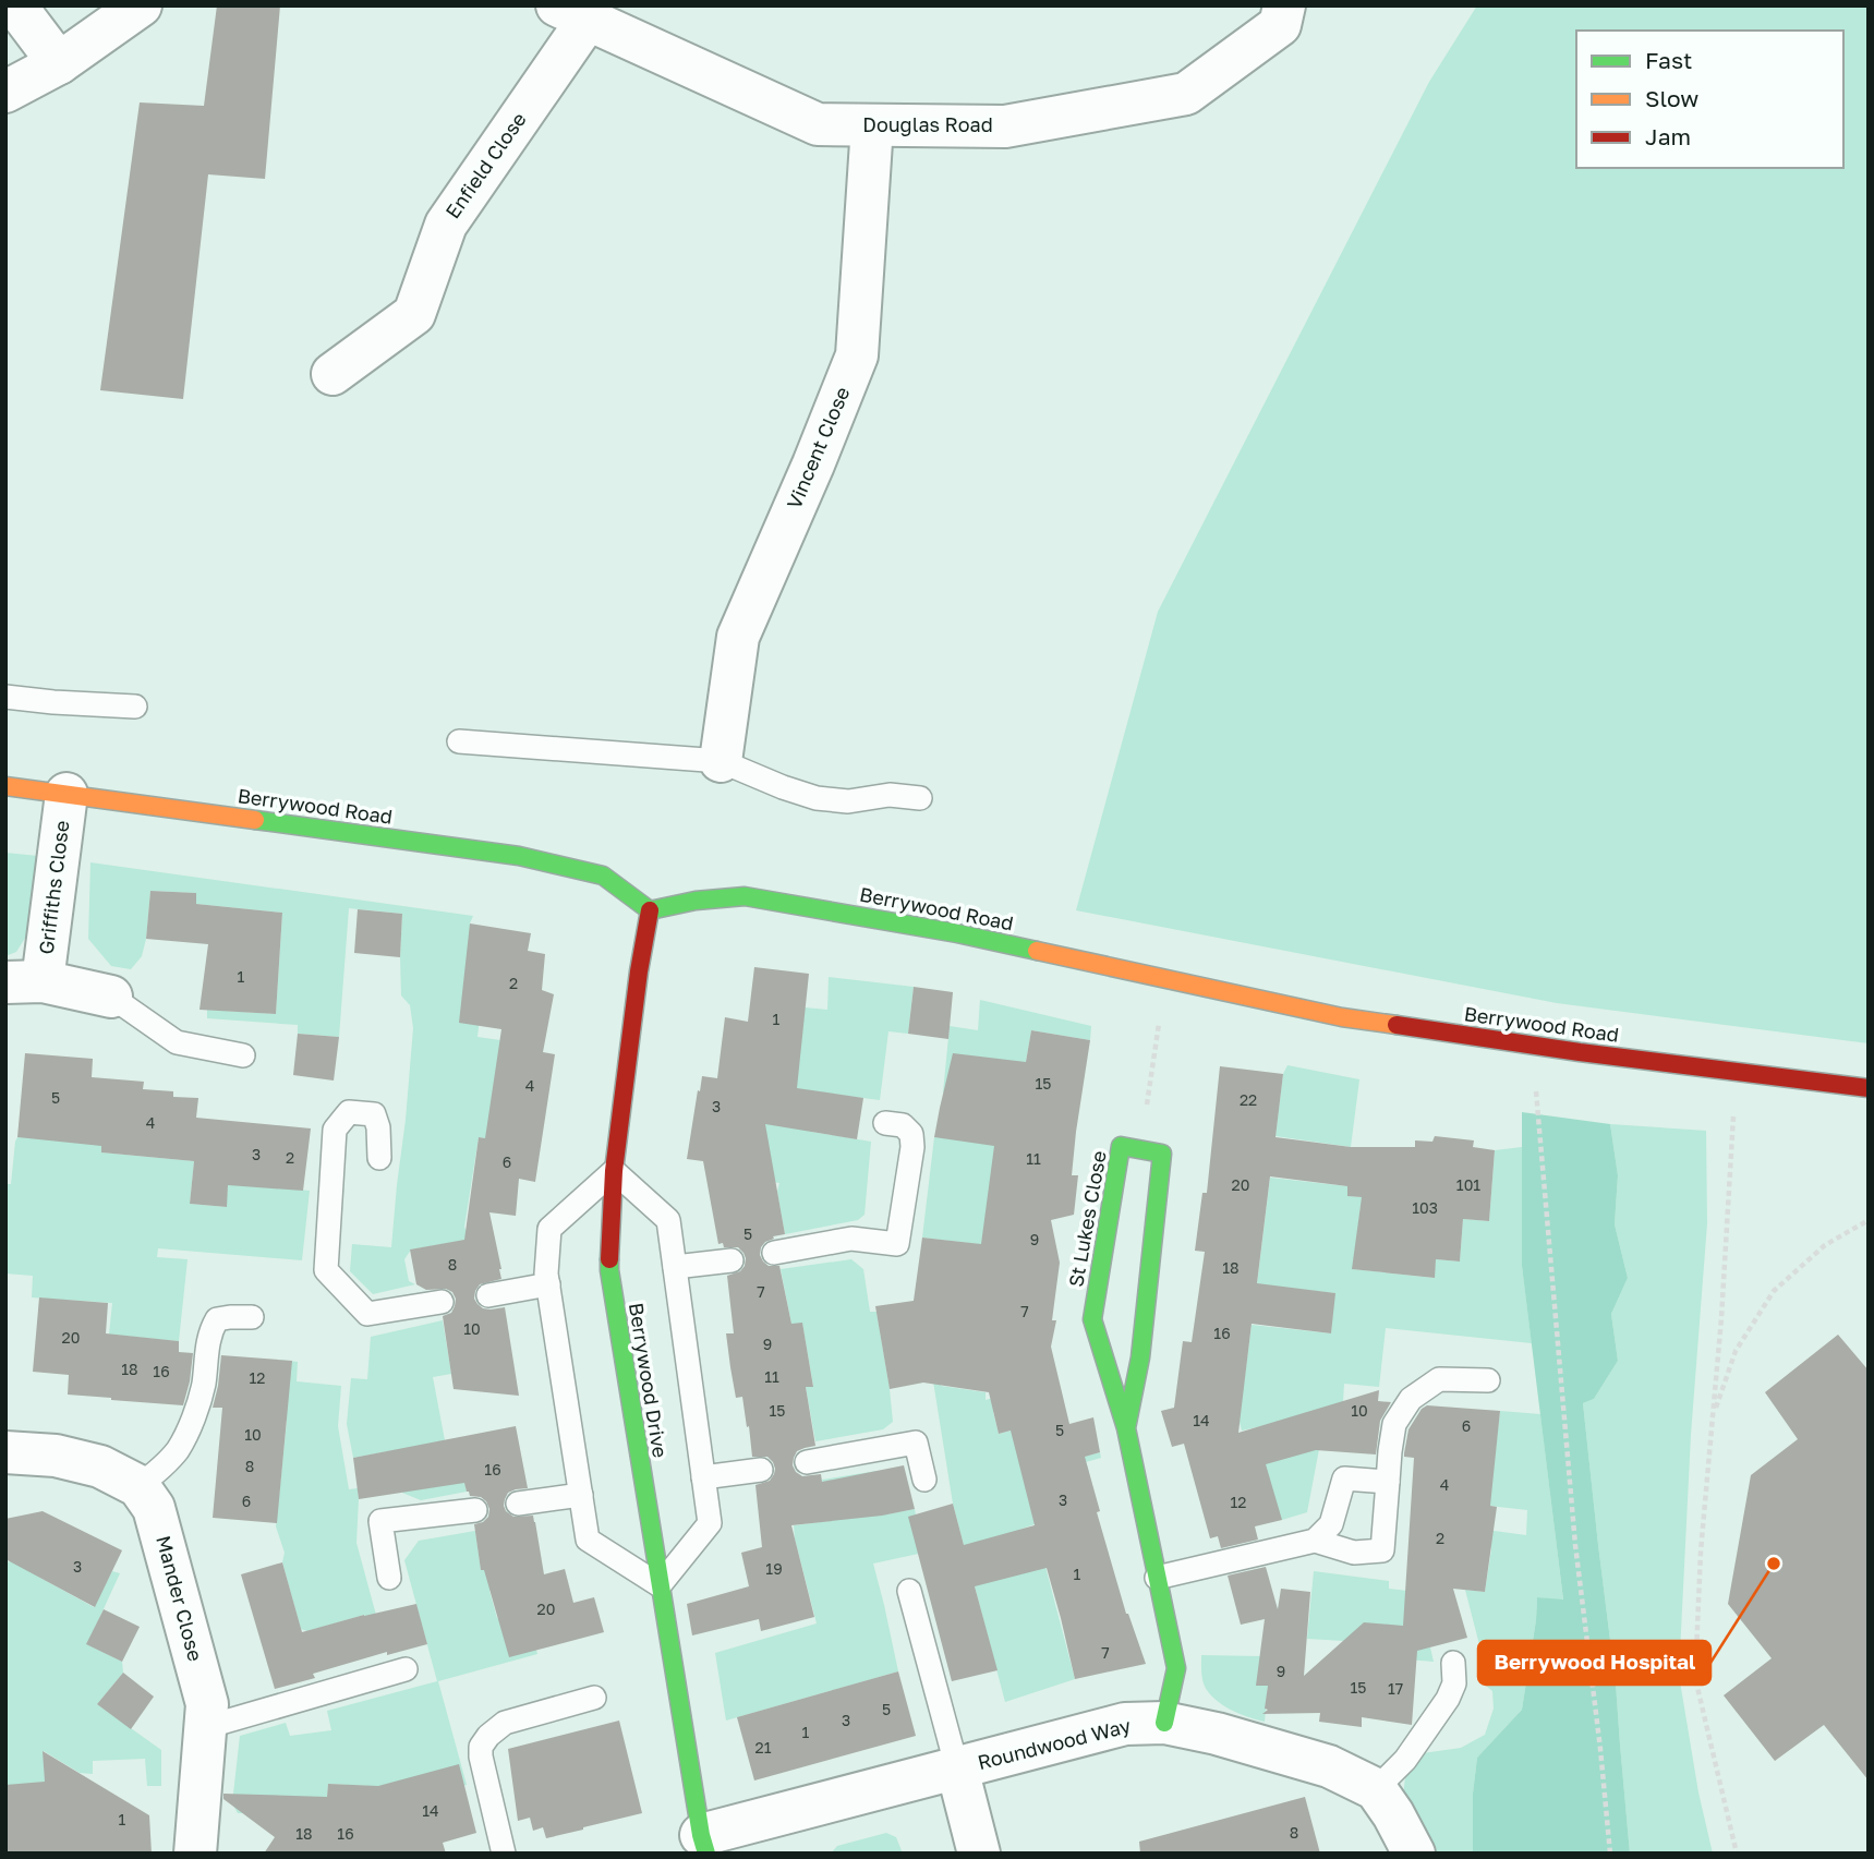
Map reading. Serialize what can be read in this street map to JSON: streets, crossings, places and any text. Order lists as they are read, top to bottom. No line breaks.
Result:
{"streets":{"street":["Douglas Road","Enfield Close","Vincent Close","Berrywood Road","Griffiths Close","St Lukes Close","Berrywood Drive","Mander Close","Roundwood Way"]},"crossings":[["Douglas Road","Enfield Close"],["Douglas Road","Vincent Close"],["Berrywood Road","Griffiths Close"],["Berrywood Road","Berrywood Drive"],["St Lukes Close","Roundwood Way"],["Berrywood Drive","Roundwood Way"]],"places":["Berrywood Hospital"],"house_numbers":["1","2","1","15","4","5","22","3","4","3","2","11","6","20","101","103","5","9","8","18","7","7","10","16","20","9","18","16","11","12","15","10","14","6","5","10","8","16","4","3","6","12","2","3","19","1","20","7","9","15","17","5","3","1","21","14","1","8","18","16"],"legend":["Fast","Slow","Jam"]}
